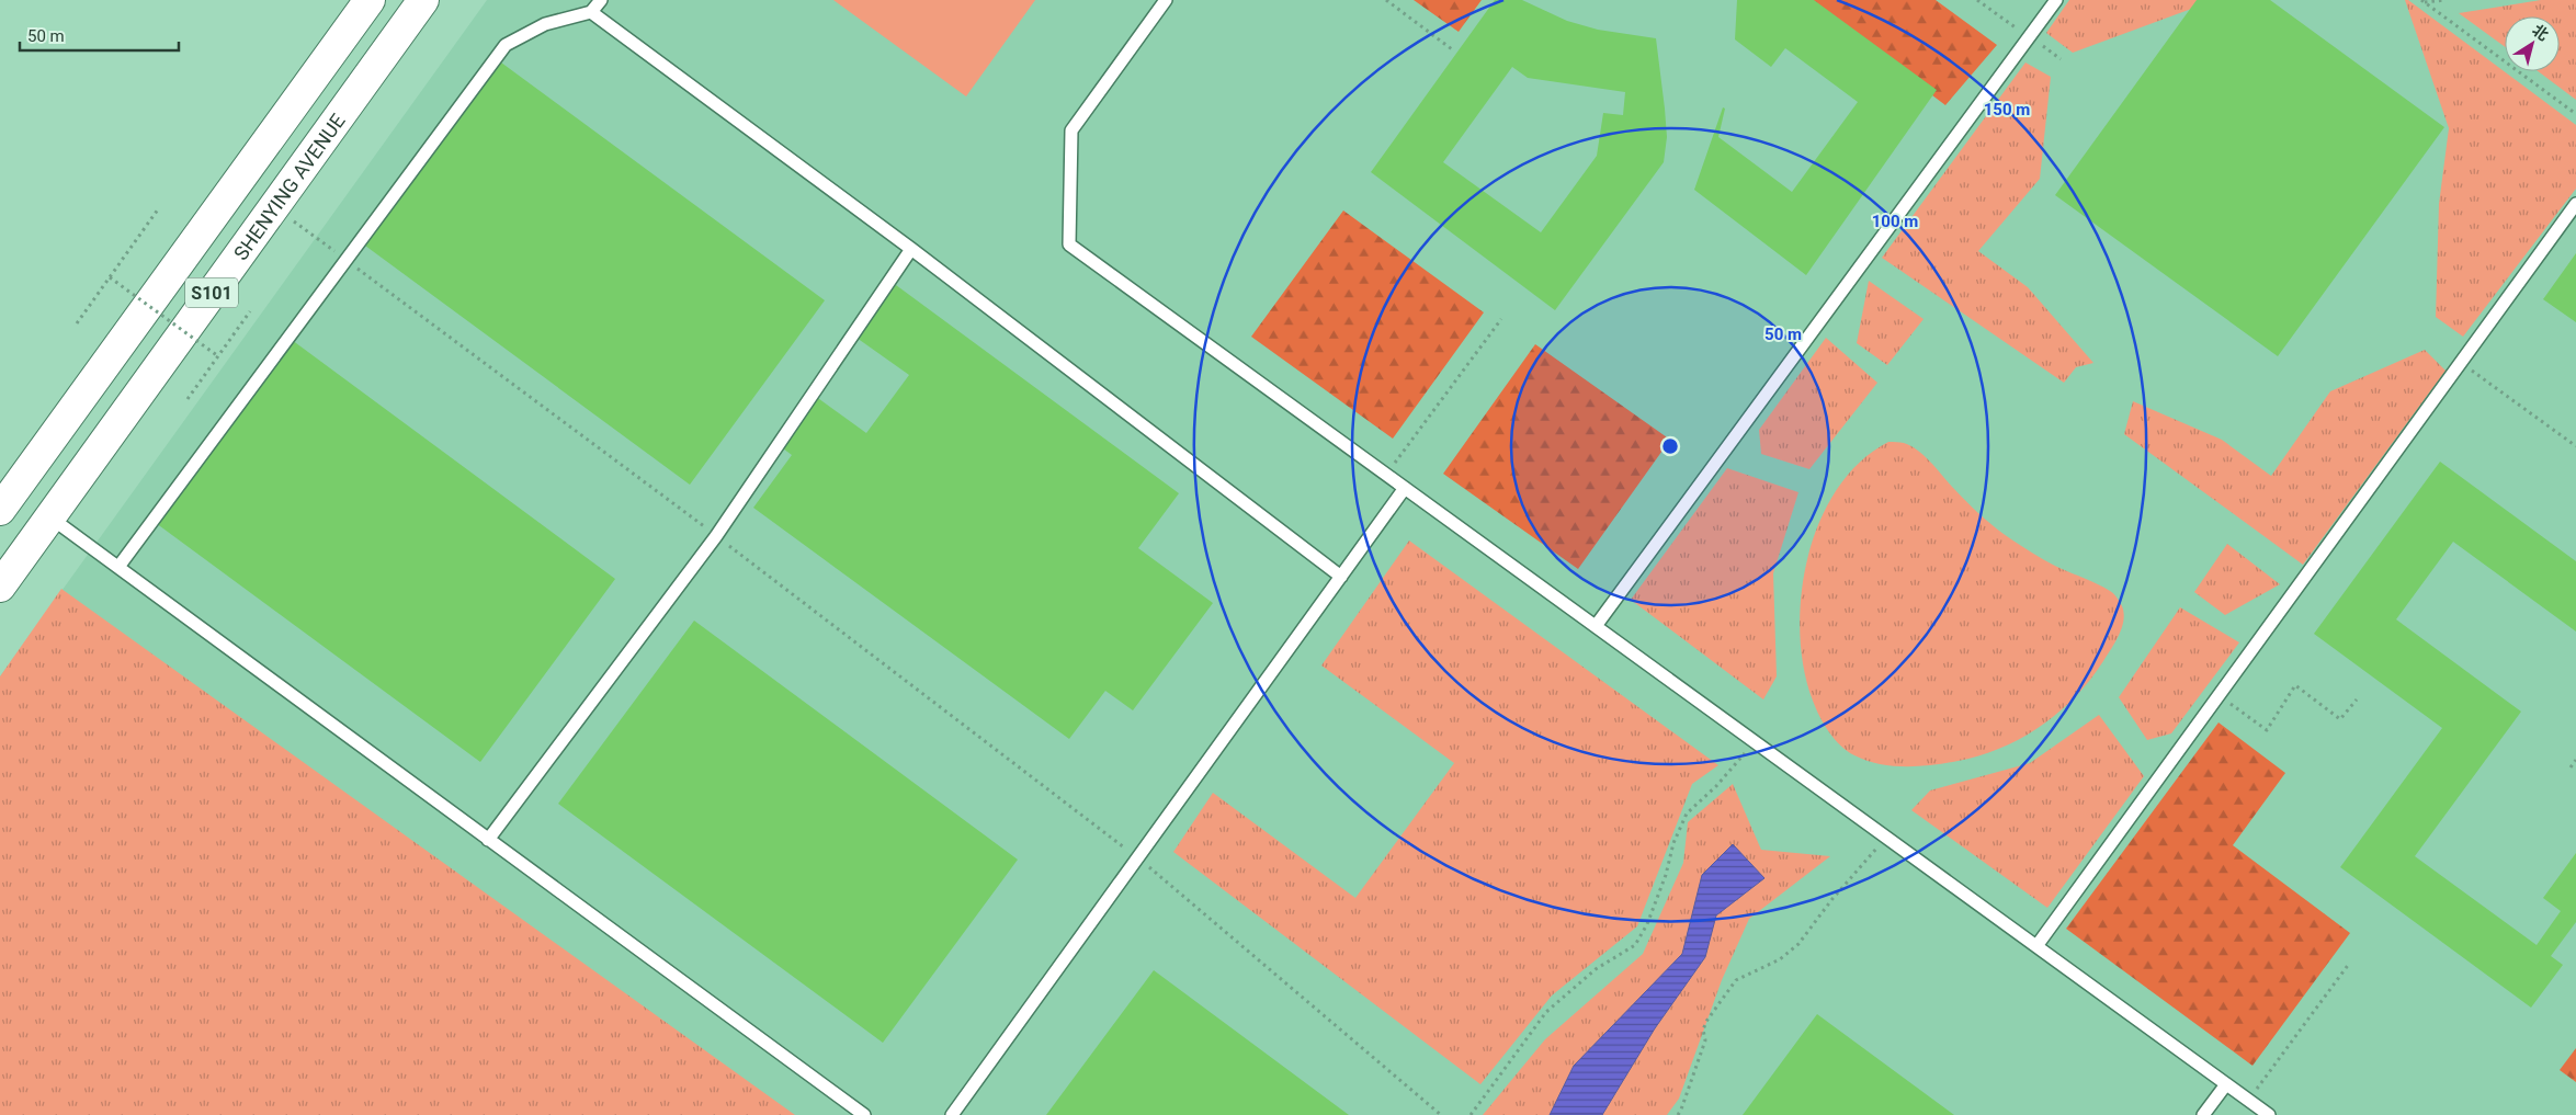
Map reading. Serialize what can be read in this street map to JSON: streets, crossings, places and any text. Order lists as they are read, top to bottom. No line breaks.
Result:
{"streets":{"main road":["SHENYING AVENUE","S101"]},"scale_bar":"50 m","north":"top right","rings":["150 m","100 m","50 m"]}
